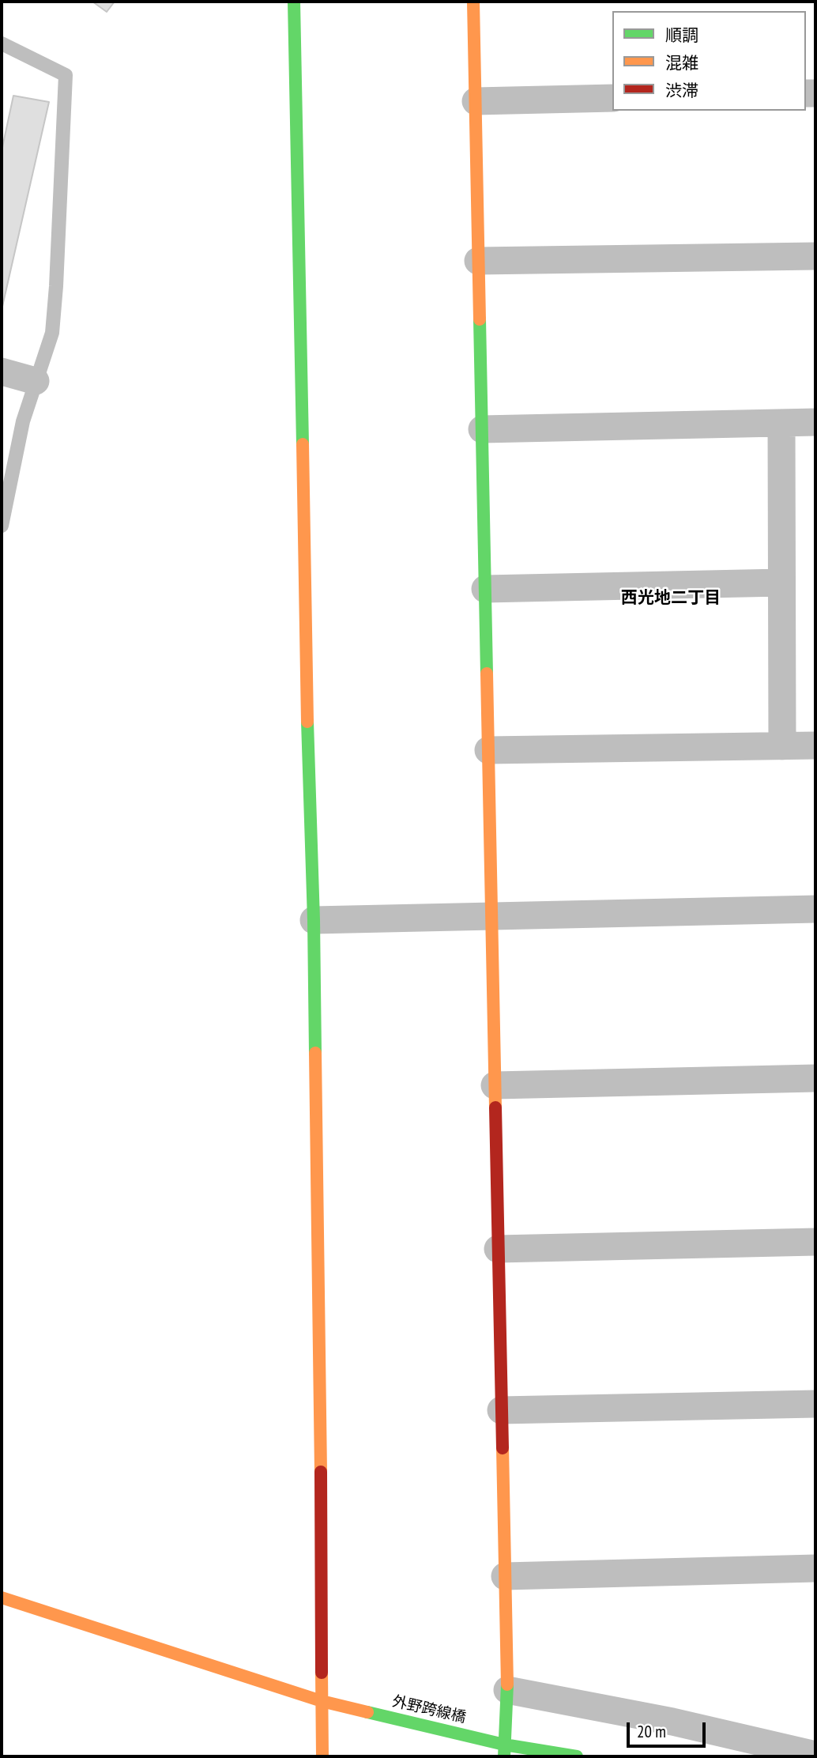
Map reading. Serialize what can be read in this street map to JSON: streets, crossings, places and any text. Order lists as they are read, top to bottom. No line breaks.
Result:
{"streets":{"street":["外野跨線橋"]},"districts":["西光地二丁目"],"legend":["順調","混雑","渋滞"],"scale_bar":"20 m"}
